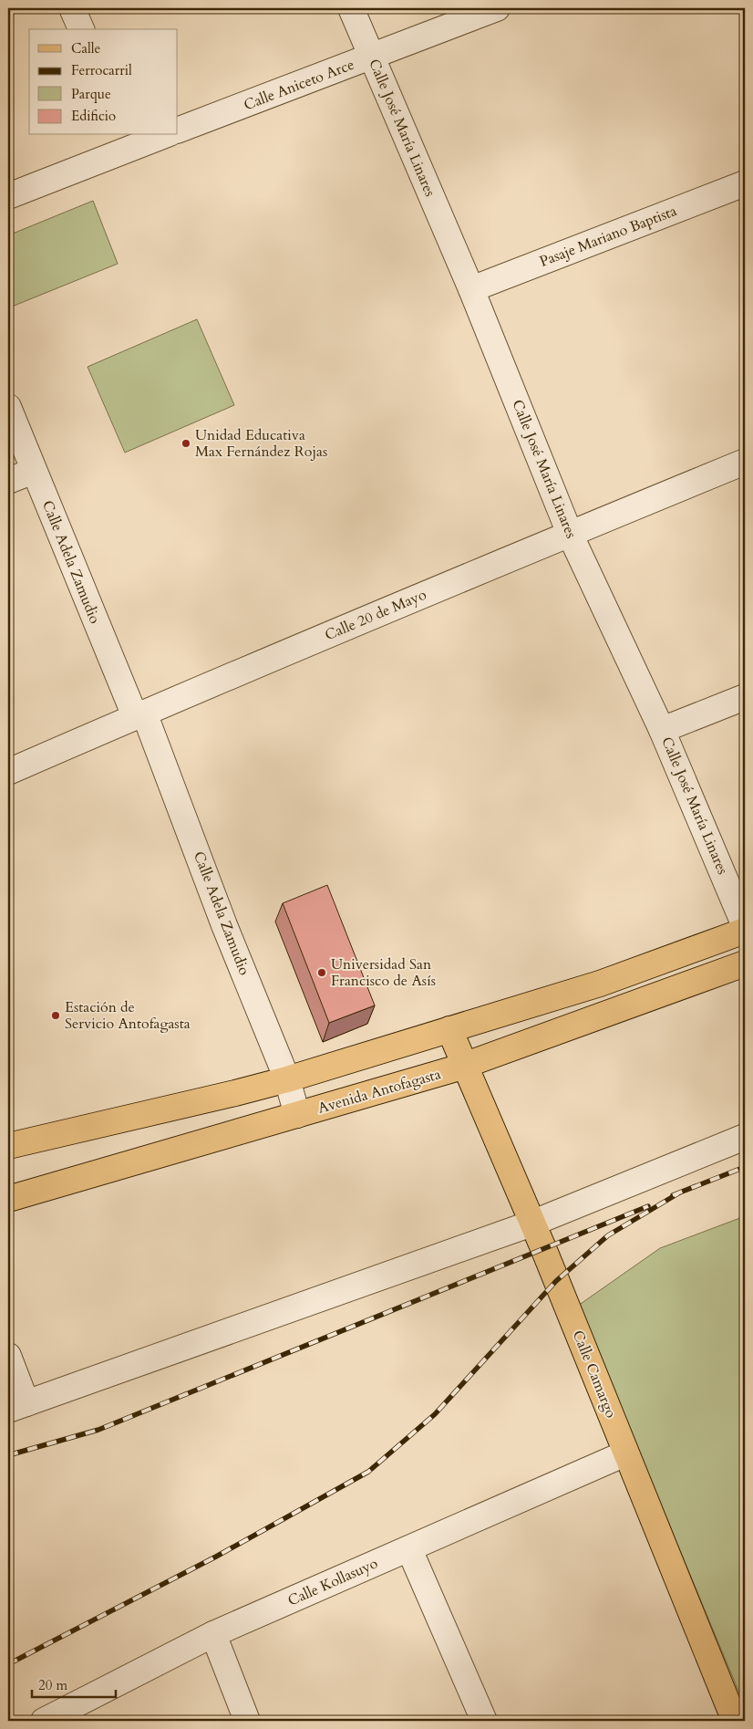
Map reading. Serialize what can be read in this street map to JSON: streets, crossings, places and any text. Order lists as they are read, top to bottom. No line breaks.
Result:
{"streets":{"main road":["Avenida Antofagasta","Calle Camargo"],"street":["Calle Aniceto Arce","Calle José María Linares","Pasaje Mariano Baptista","Calle Adela Zamudio","Calle 20 de Mayo","Calle Kollasuyo"]},"crossings":[["Calle Aniceto Arce","Calle José María Linares"],["Calle José María Linares","Pasaje Mariano Baptista"],["Calle José María Linares","Calle 20 de Mayo"],["Calle Adela Zamudio","Calle 20 de Mayo"],["Calle Adela Zamudio","Avenida Antofagasta"],["Avenida Antofagasta","Calle Camargo"],["Calle Camargo","Calle Kollasuyo"]],"places":["Unidad Educativa Max Fernández Rojas","Universidad San Francisco de Asís","Estación de Servicio Antofagasta"],"legend":["Calle","Ferrocarril","Parque","Edificio"],"scale_bar":"20 m"}
